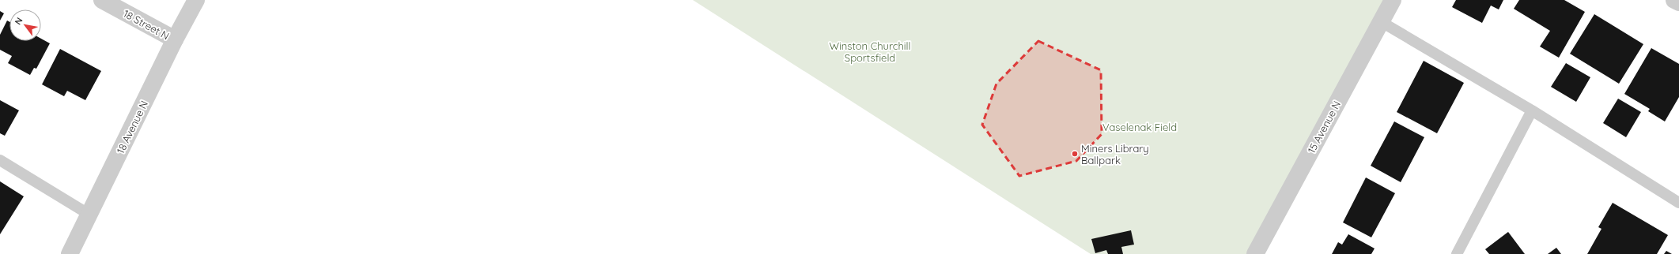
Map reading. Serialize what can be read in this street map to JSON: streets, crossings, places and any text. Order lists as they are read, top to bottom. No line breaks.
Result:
{"streets":{"street":["18 Street N","18 Avenue N","15 Avenue N"]},"crossings":[["18 Street N","18 Avenue N"]],"parks":["Winston Churchill Sportsfield","Vaselenak Field"],"places":["Miners Library Ballpark"],"north":"top left"}
